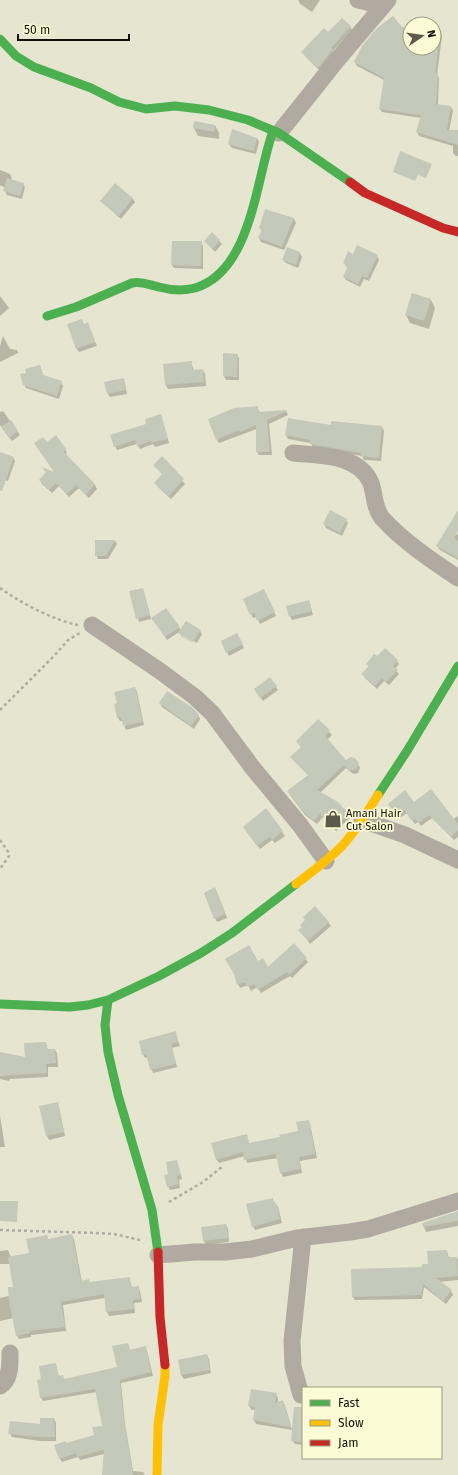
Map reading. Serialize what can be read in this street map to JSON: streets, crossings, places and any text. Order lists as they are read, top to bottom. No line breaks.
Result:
{"places":{"shop":["Amani Hair Cut Salon"]},"legend":["Fast","Slow","Jam"],"scale_bar":"50 m","north":"right"}
